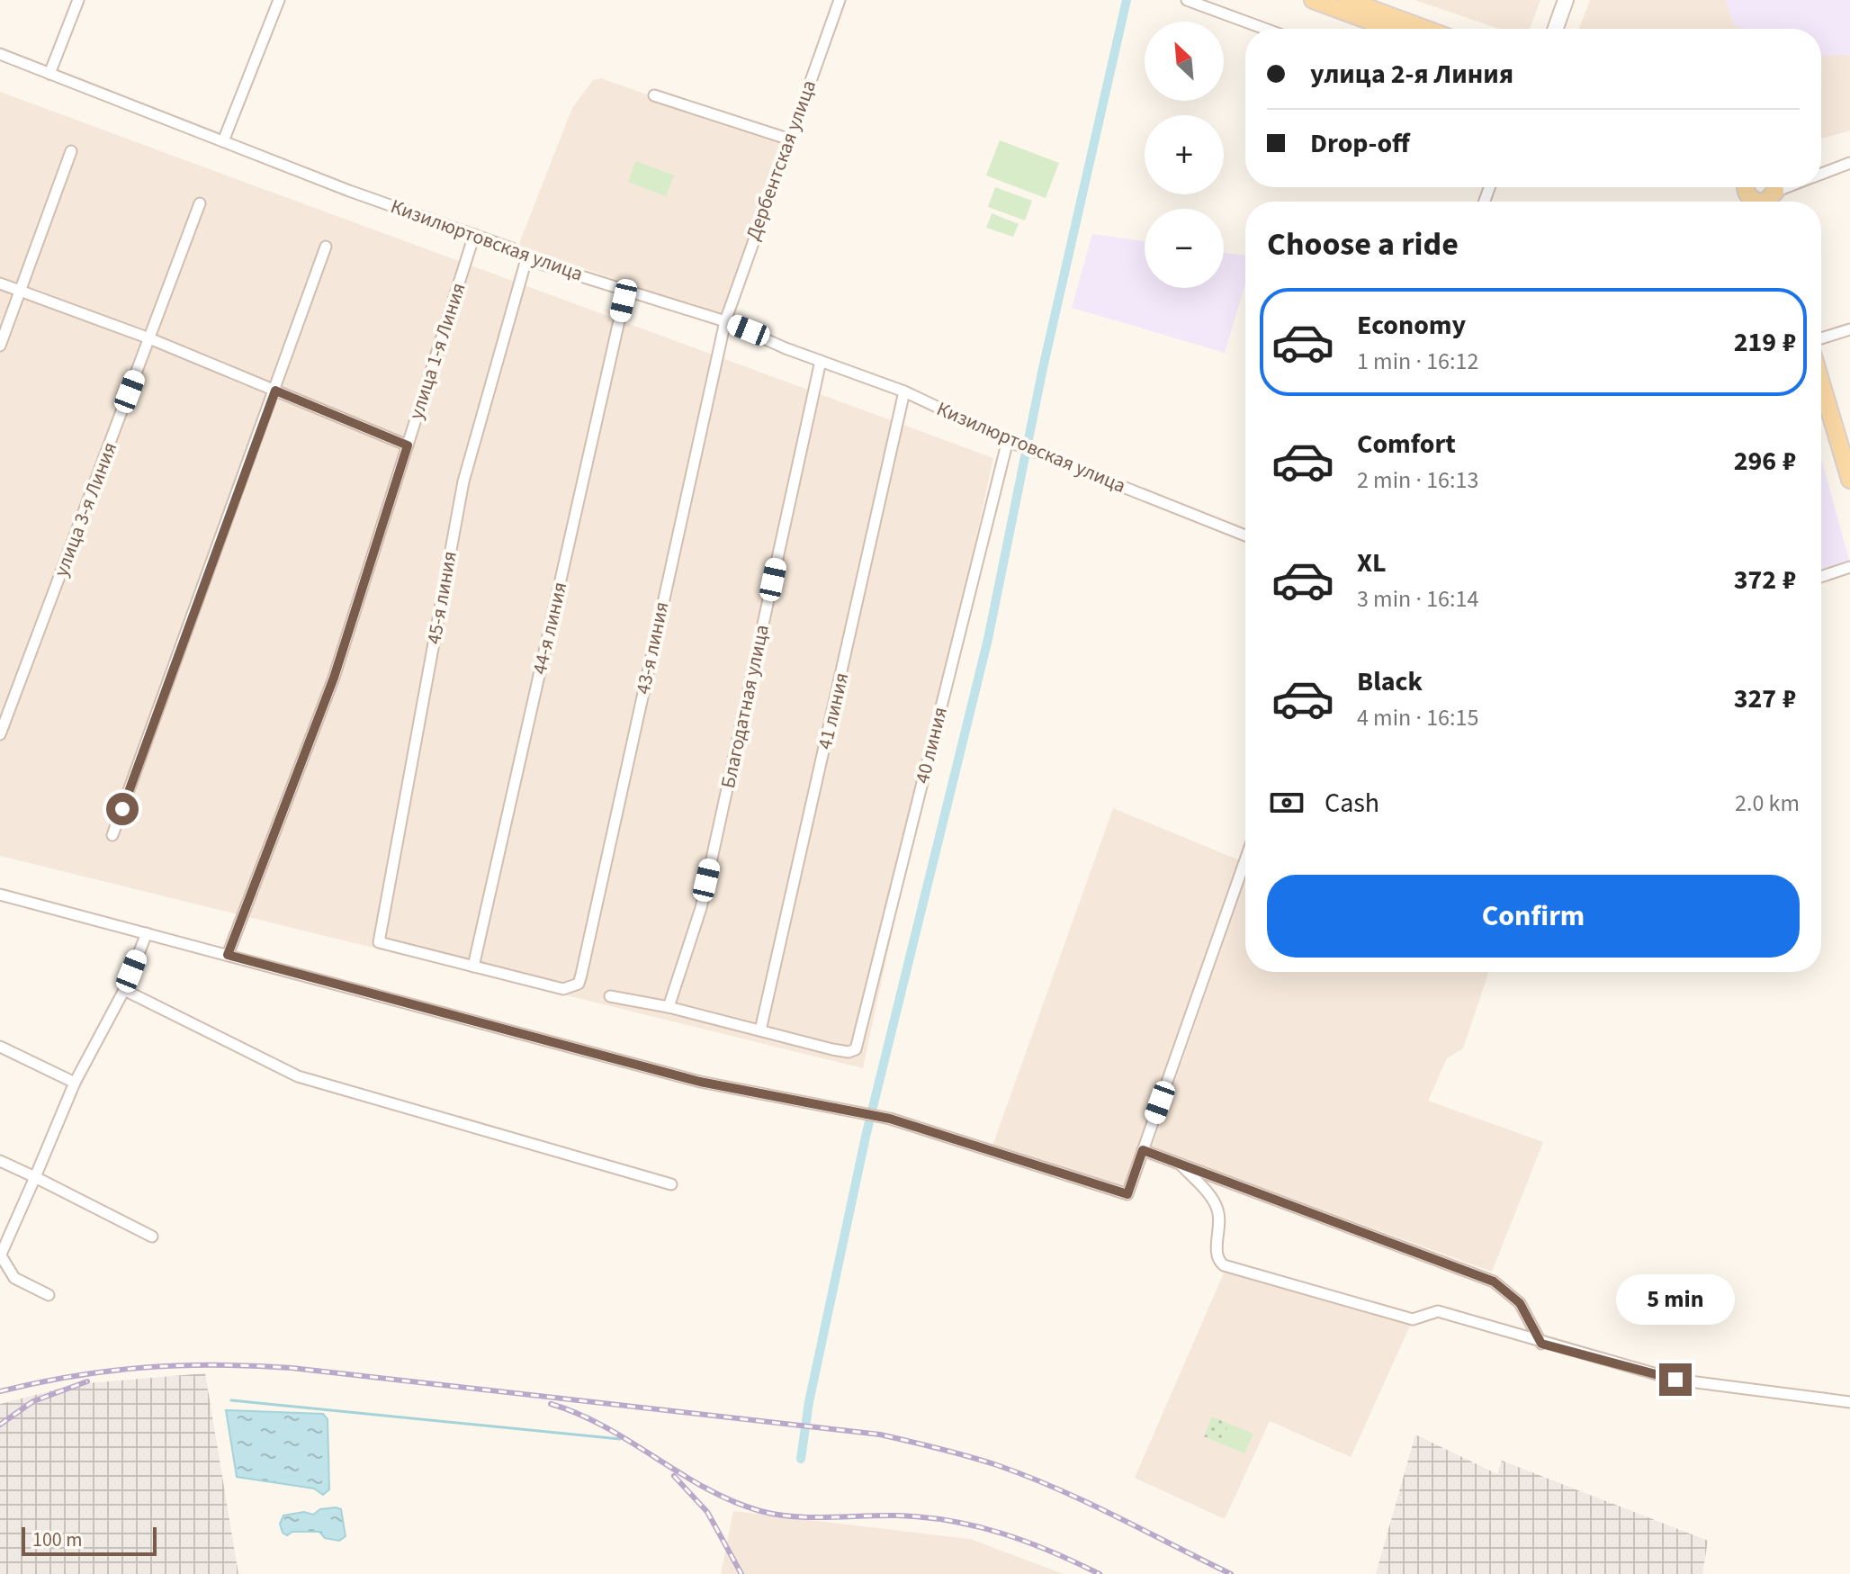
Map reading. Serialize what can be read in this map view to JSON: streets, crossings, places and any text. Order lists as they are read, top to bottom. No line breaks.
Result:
{"streets":{"street":["Дербентская улица","Кизилюртовская улица","улица 1-я Линия","улица 3-я Линия","45-я линия","44-я линия","43-я линия","Благодатная улица","41 линия","40 линия"]},"crossings":[["Дербентская улица","Кизилюртовская улица"],["Дербентская улица","43-я линия"],["Кизилюртовская улица","улица 1-я Линия"],["Кизилюртовская улица","45-я линия"],["Кизилюртовская улица","44-я линия"],["Кизилюртовская улица","43-я линия"],["Кизилюртовская улица","Благодатная улица"],["Кизилюртовская улица","41 линия"],["Кизилюртовская улица","40 линия"],["45-я линия","44-я линия"],["45-я линия","43-я линия"],["44-я линия","43-я линия"],["41 линия","40 линия"]],"scale_bar":"100 m","north":"top left","page":{"map_buttons":["+","−"],"banner":["улица 2-я Линия","Drop-off"],"heading":"Choose a ride","list":[{"name":"Economy","note":"1 min · 16:12","value":"219 ₽"},{"name":"Comfort","note":"2 min · 16:13","value":"296 ₽"},{"name":"XL","note":"3 min · 16:14","value":"372 ₽"},{"name":"Black","note":"4 min · 16:15","value":"327 ₽"}],"pay":["Cash","2.0 km"],"buttons":"Confirm","bubble":"5 min","scale":"100 m"}}
